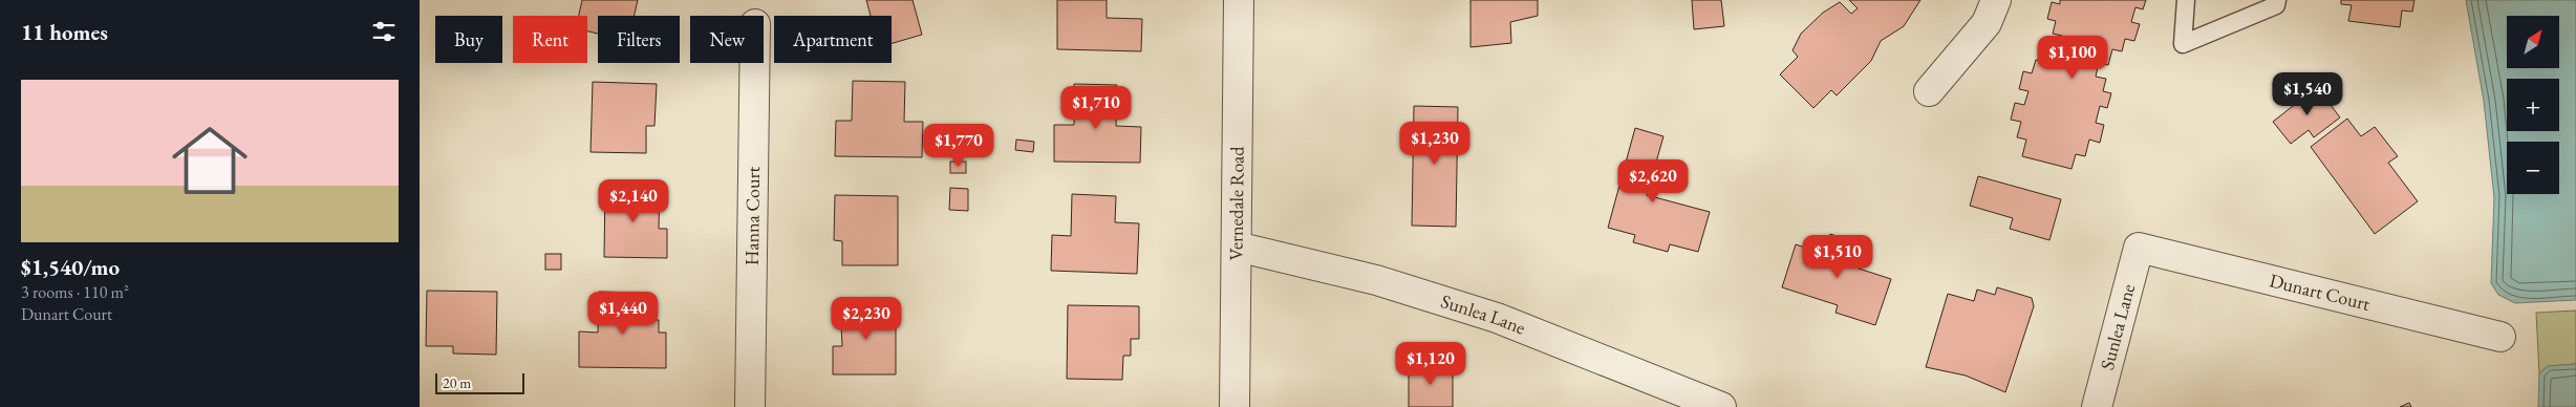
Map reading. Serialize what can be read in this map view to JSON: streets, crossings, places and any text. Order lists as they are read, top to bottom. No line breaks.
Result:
{"streets":{"street":["Vernedale Road","Hanna Court","Dunart Court","Sunlea Lane"]},"crossings":[["Vernedale Road","Sunlea Lane"],["Dunart Court","Sunlea Lane"]],"scale_bar":"20 m","north":"top right","page":{"heading":"11 homes","map_buttons":["+","−"],"chip":["Buy","Rent","Filters","New","Apartment"],"price":["$1,100","$1,540","$1,710","$1,230","$1,770","$2,620","$2,140","$1,510","$1,440","$2,230","$1,120"],"list":[{"name":"$1,540/mo","note":"3 rooms · 110 m² · Dunart Court"}],"scale":"20 m"}}
